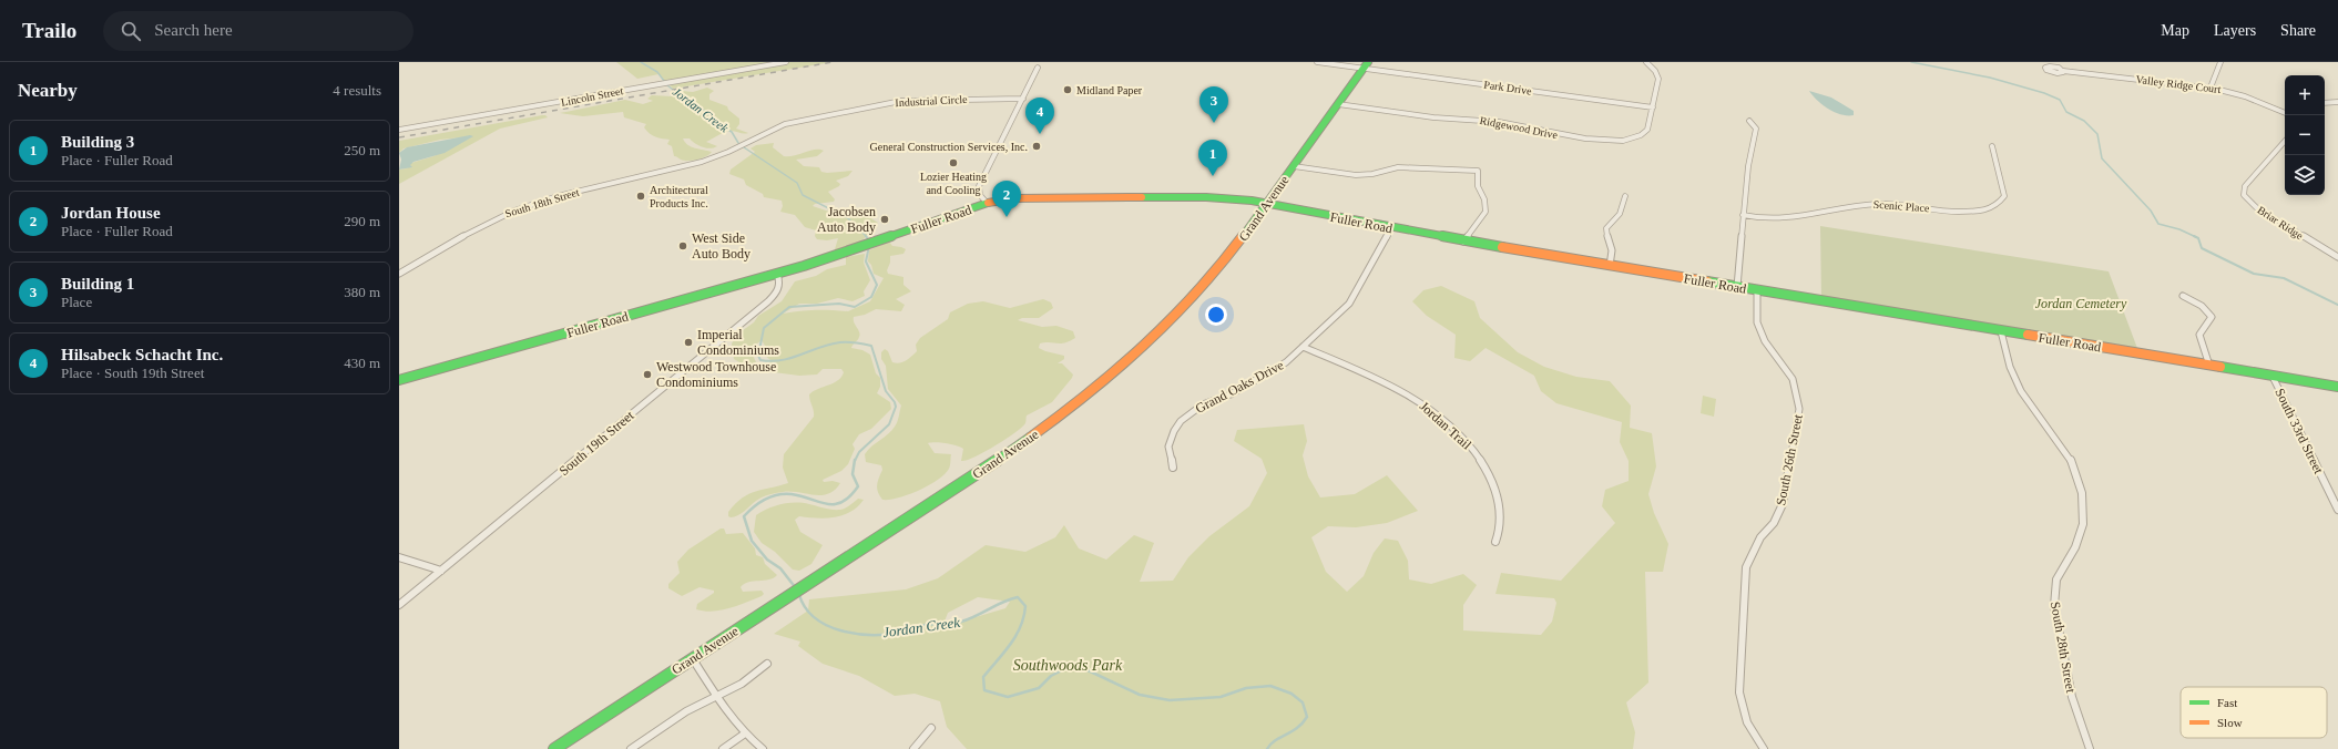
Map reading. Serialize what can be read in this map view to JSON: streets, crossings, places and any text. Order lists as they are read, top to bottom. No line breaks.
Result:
{"streets":{"street":["Valley Ridge Court","Park Drive","Lincoln Street","Industrial Circle","Ridgewood Drive","South 18th Street","Scenic Place","Grand Avenue","Fuller Road","Briar Ridge","Grand Oaks Drive","Jordan Trail","South 33rd Street","South 19th Street","South 26th Street","South 28th Street"]},"crossings":[["Park Drive","Ridgewood Drive"],["Park Drive","Grand Avenue"],["Industrial Circle","South 18th Street"],["Ridgewood Drive","Grand Avenue"],["Grand Avenue","Fuller Road"],["Fuller Road","Grand Oaks Drive"],["Fuller Road","South 33rd Street"],["Fuller Road","South 19th Street"],["Fuller Road","South 26th Street"],["Fuller Road","South 28th Street"],["Grand Oaks Drive","Jordan Trail"]],"water":["Jordan Creek"],"parks":["Jordan Cemetery","Southwoods Park"],"places":["Midland Paper","General Construction Services, Inc.","Lozier Heating and Cooling","Architectural Products Inc.","Jacobsen Auto Body","West Side Auto Body","Imperial Condominiums","Westwood Townhouse Condominiums"],"legend":["Fast","Slow"],"page":{"header":"Trailo","search":"Search here","nav":["Map","Layers","Share"],"heading":["Nearby","4 results"],"map_buttons":["+","−"],"pins":["3","4","1","2"],"list":[{"mark":"1","name":"Building 3","note":"Place · Fuller Road","value":"250 m"},{"mark":"2","name":"Jordan House","note":"Place · Fuller Road","value":"290 m"},{"mark":"3","name":"Building 1","note":"Place","value":"380 m"},{"mark":"4","name":"Hilsabeck Schacht Inc.","note":"Place · South 19th Street","value":"430 m"}]}}
